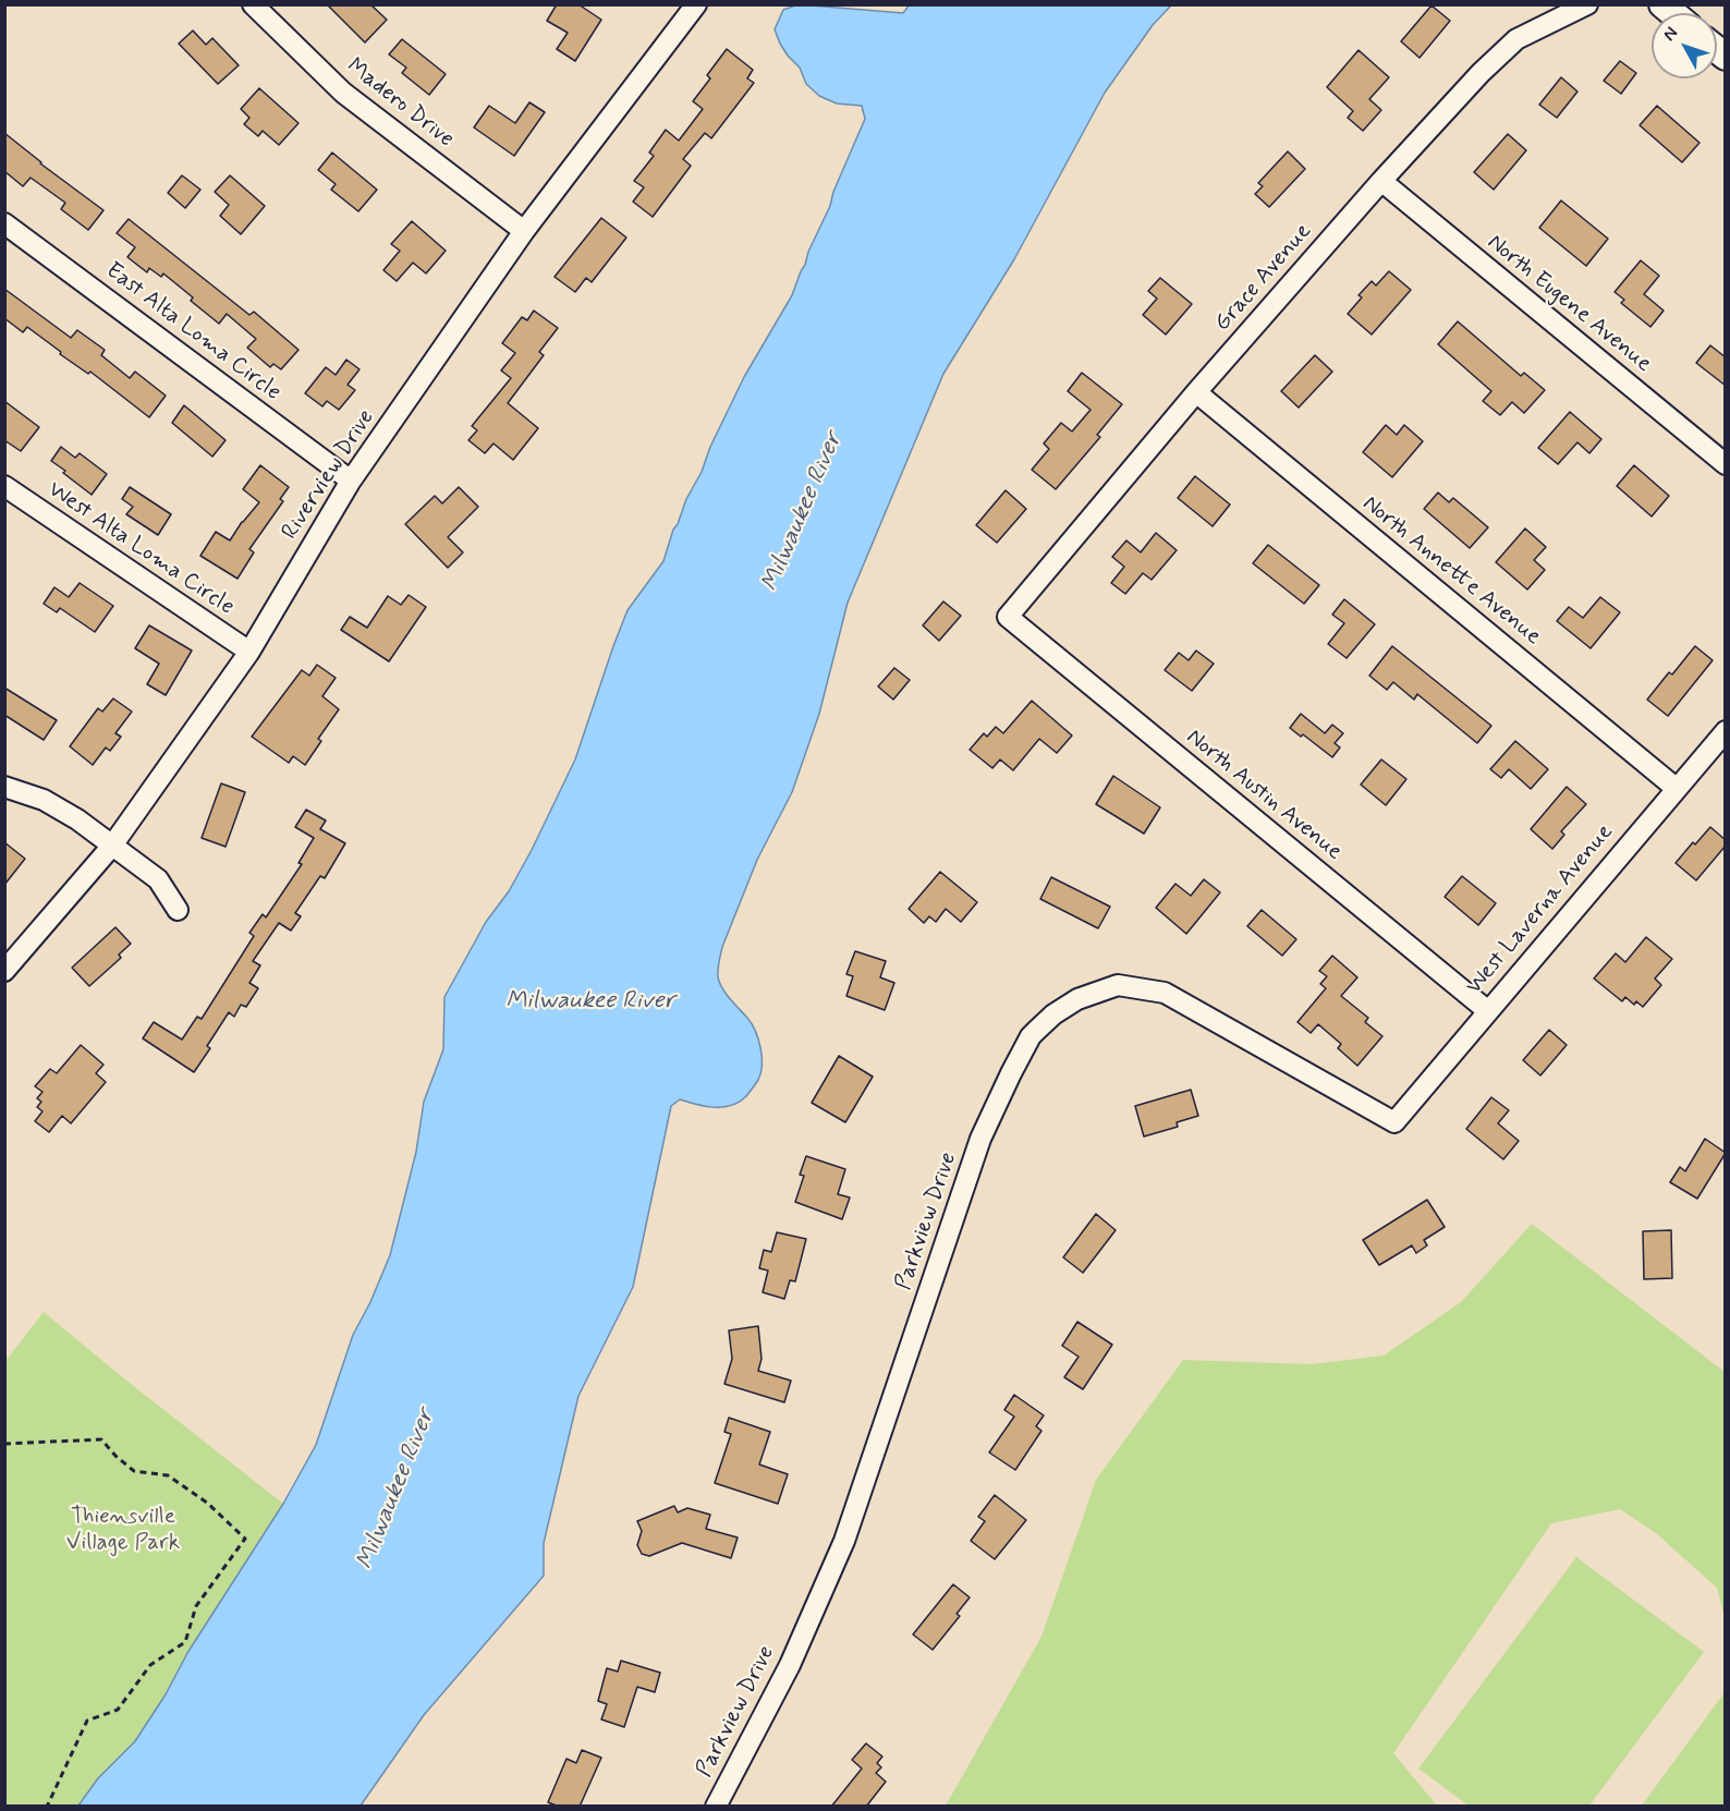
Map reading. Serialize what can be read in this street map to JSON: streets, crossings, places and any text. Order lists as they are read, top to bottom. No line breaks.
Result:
{"streets":{"street":["Madero Drive","Grace Avenue","North Eugene Avenue","East Alta Loma Circle","Riverview Drive","West Alta Loma Circle","North Annette Avenue","North Austin Avenue","West Laverna Avenue","Parkview Drive"]},"crossings":[["Madero Drive","Riverview Drive"],["Grace Avenue","North Eugene Avenue"],["Grace Avenue","North Annette Avenue"],["Grace Avenue","North Austin Avenue"],["East Alta Loma Circle","Riverview Drive"],["Riverview Drive","West Alta Loma Circle"],["North Annette Avenue","West Laverna Avenue"],["North Austin Avenue","West Laverna Avenue"],["West Laverna Avenue","Parkview Drive"]],"water":["Milwaukee River"],"parks":["Thiensville Village Park"],"north":"top left"}
